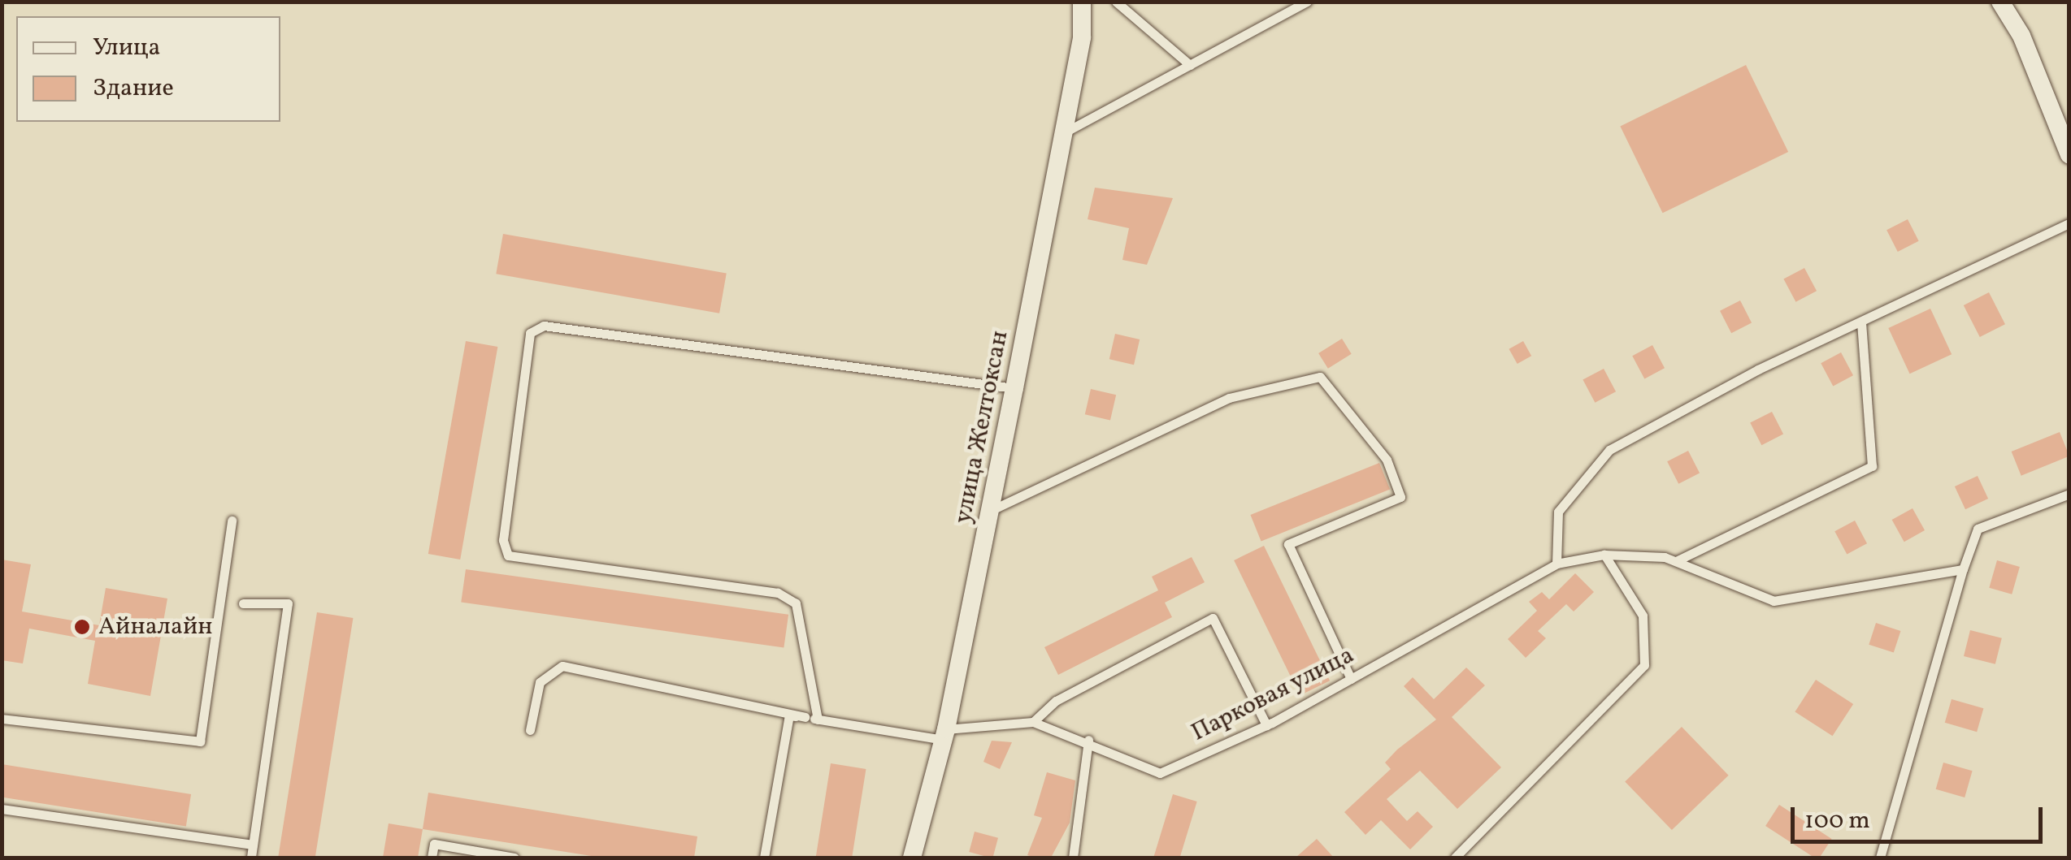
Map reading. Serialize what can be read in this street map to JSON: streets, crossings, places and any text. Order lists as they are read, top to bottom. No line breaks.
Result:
{"streets":{"street":["улица Желтоксан"],"lane":["Парковая улица"]},"crossings":[["улица Желтоксан","Парковая улица"]],"places":["Айналайн"],"legend":["Улица","Здание"],"scale_bar":"100 m"}
